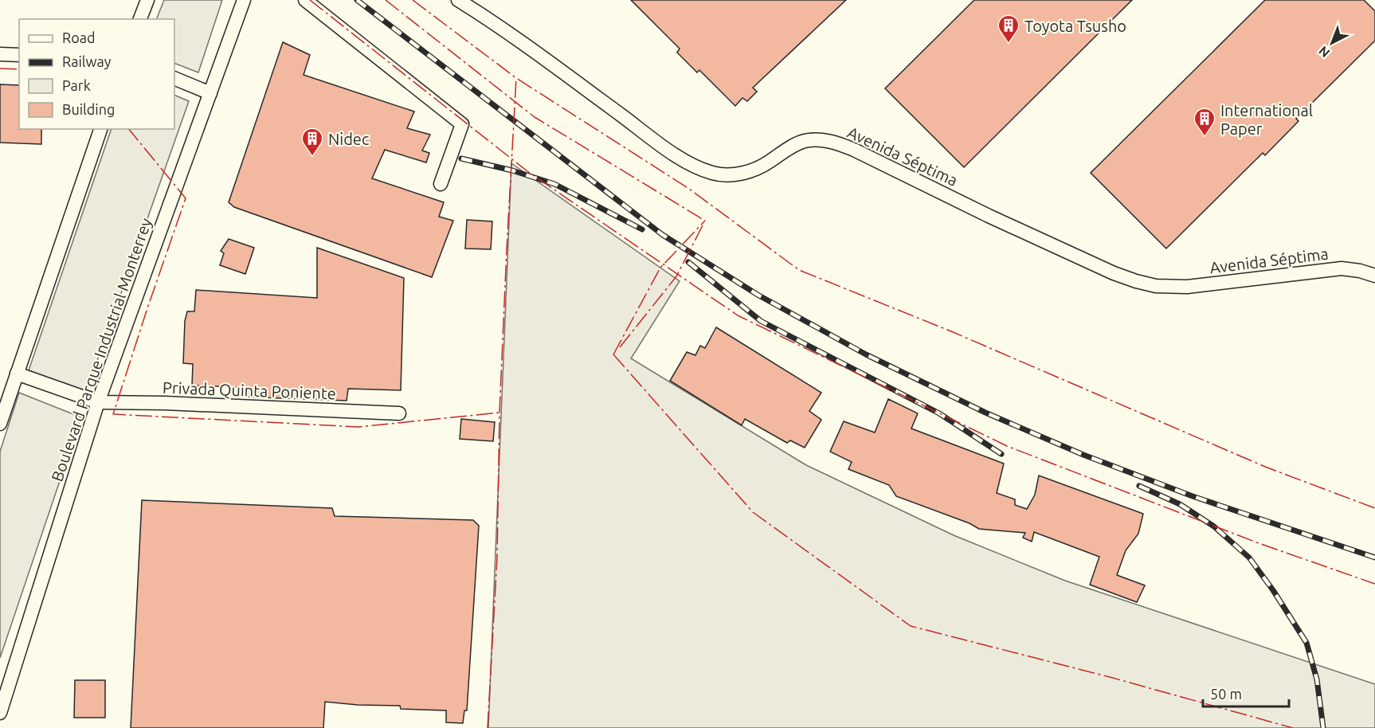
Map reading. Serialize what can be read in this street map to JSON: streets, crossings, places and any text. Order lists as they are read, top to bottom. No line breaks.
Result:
{"streets":{"street":["Avenida Séptima","Boulevard Parque Industrial Monterrey","Privada Quinta Poniente"]},"crossings":[["Boulevard Parque Industrial Monterrey","Privada Quinta Poniente"]],"places":{"building":["Toyota Tsusho","International Paper","Nidec"]},"legend":["Road","Railway","Park","Building"],"scale_bar":"50 m","north":"bottom left"}
